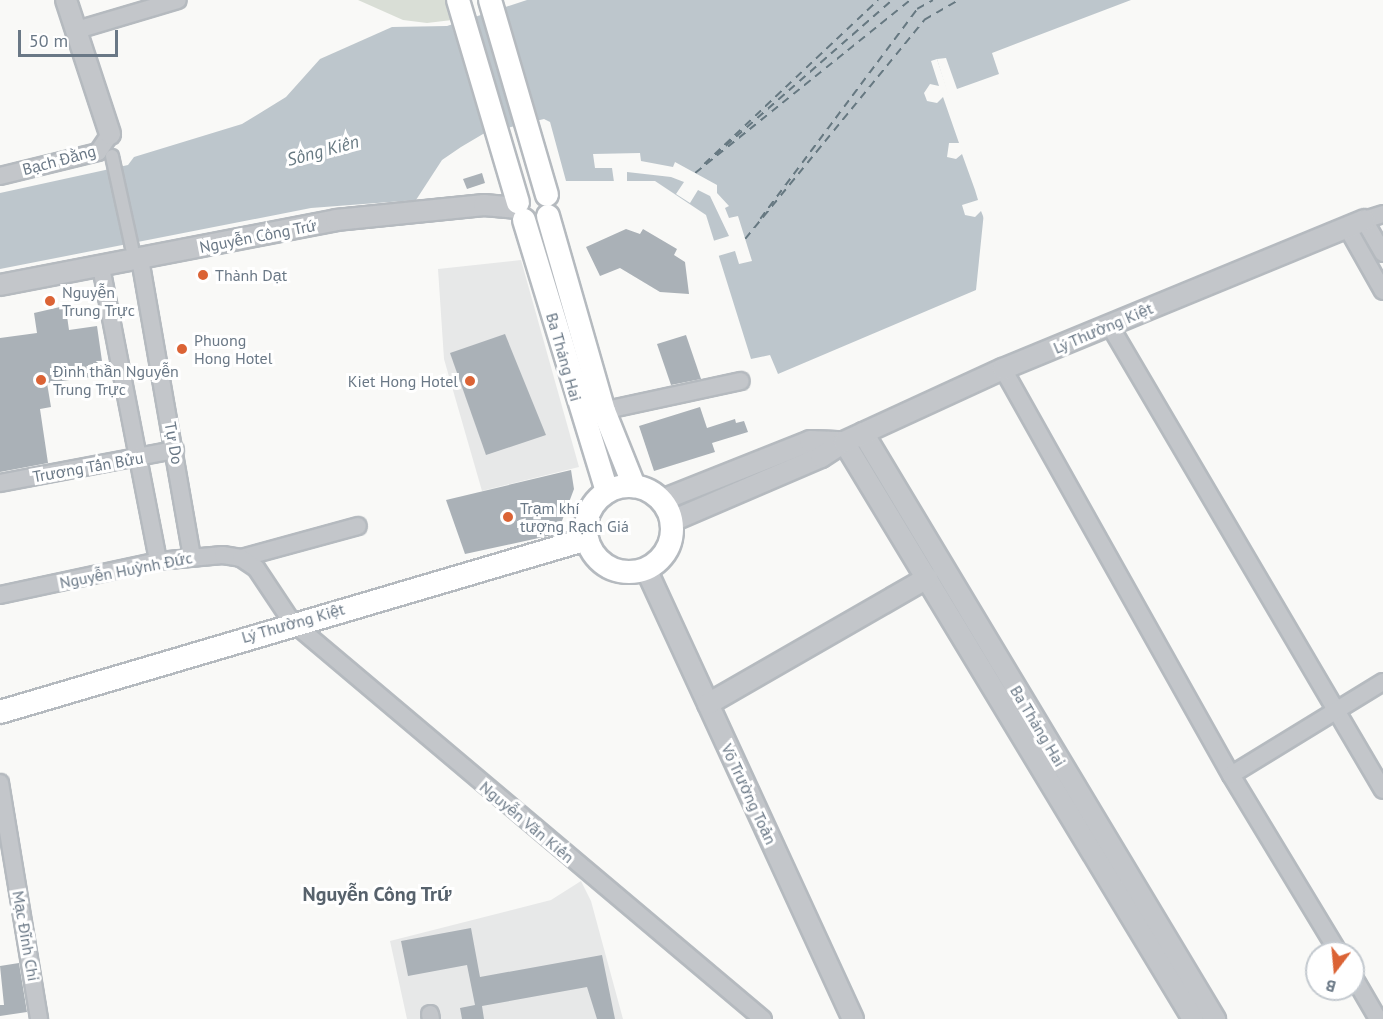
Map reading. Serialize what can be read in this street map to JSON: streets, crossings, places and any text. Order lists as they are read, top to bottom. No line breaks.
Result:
{"streets":{"main road":["Lý Thường Kiệt","Ba Tháng Hai"],"street":["Bạch Đằng","Nguyễn Công Trứ","Tự Do","Trương Tấn Bửu","Nguyễn Huỳnh Đức","Võ Trường Toản","Nguyễn Văn Kiến","Mạc Đĩnh Chi"]},"crossings":[["Nguyễn Công Trứ","Ba Tháng Hai"],["Nguyễn Công Trứ","Tự Do"],["Lý Thường Kiệt","Ba Tháng Hai"],["Lý Thường Kiệt","Võ Trường Toản"],["Lý Thường Kiệt","Nguyễn Văn Kiến"],["Ba Tháng Hai","Võ Trường Toản"],["Tự Do","Trương Tấn Bửu"],["Tự Do","Nguyễn Huỳnh Đức"]],"districts":["Nguyễn Công Trứ"],"water":["Sông Kiên"],"places":["Thành Dạt","Nguyễn Trung Trực","Phuong Hong Hotel","Đình thần Nguyễn Trung Trực","Kiet Hong Hotel","Trạm khí tượng Rạch Giá"],"scale_bar":"50 m","north":"bottom"}
